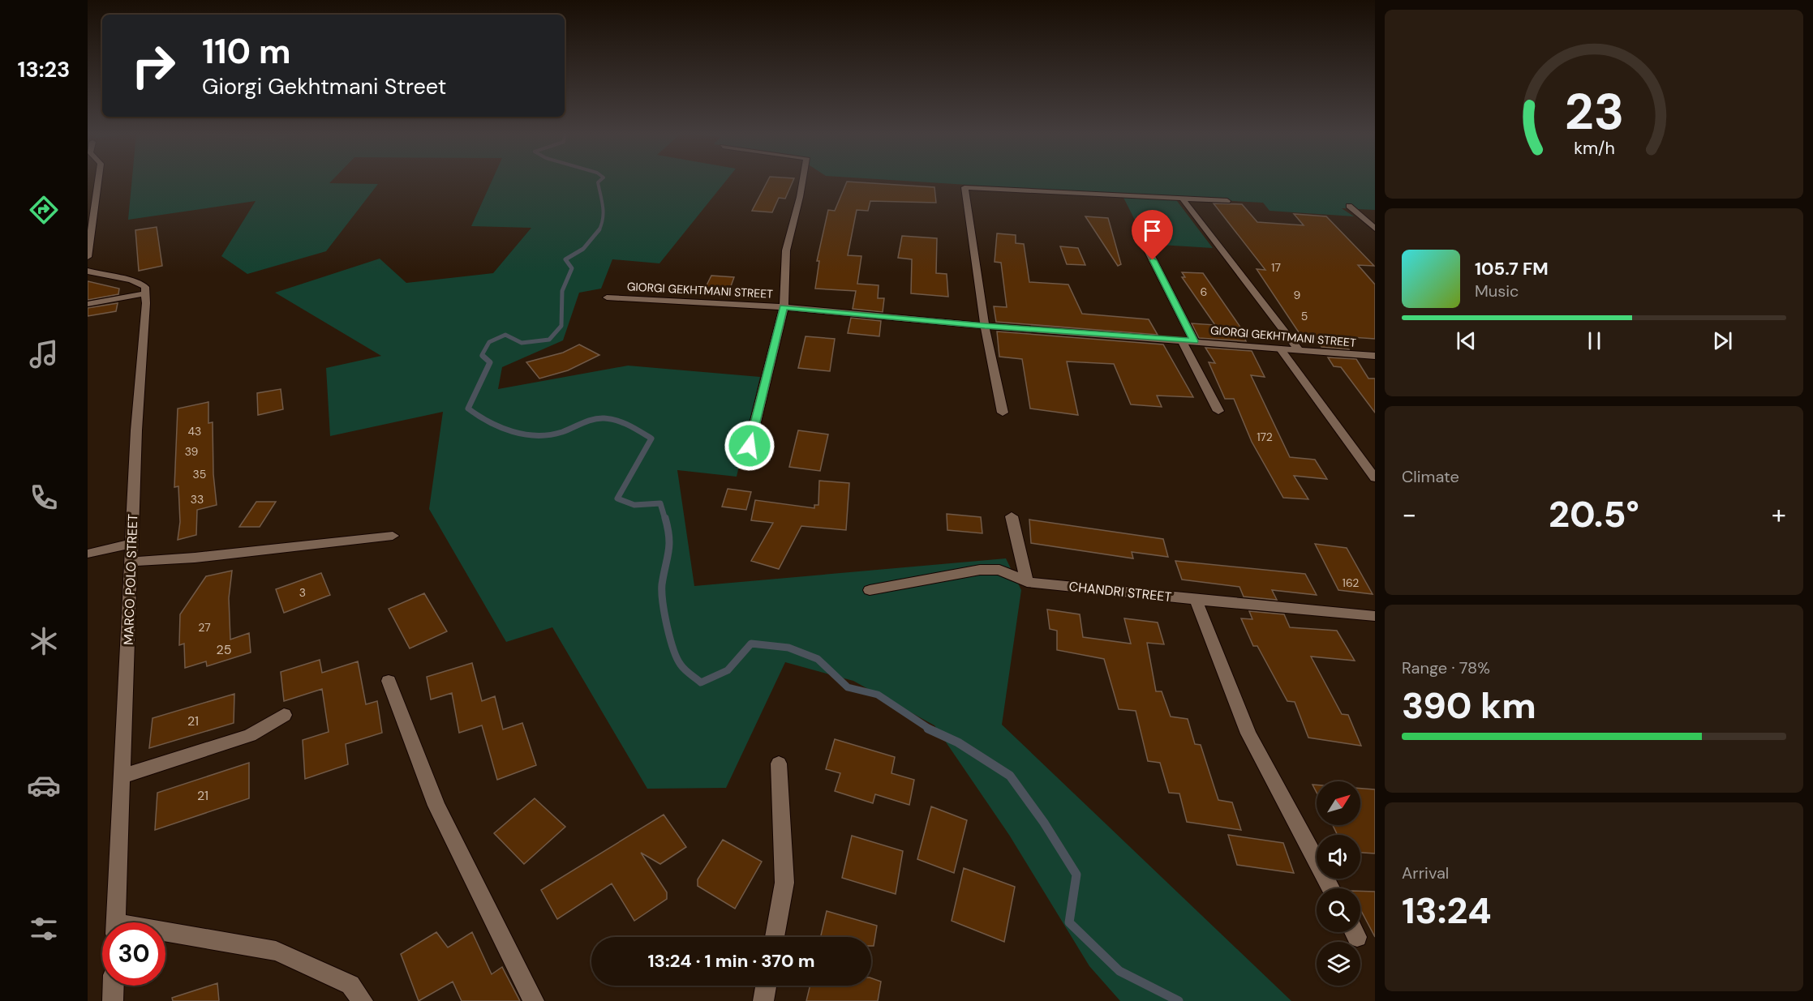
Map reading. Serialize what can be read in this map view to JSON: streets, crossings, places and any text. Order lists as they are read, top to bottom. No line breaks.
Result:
{"streets":{"street":["GIORGI GEKHTMANI STREET","MARCO POLO STREET","CHANDRI STREET"]},"house_numbers":["17","6","9","5","43","172","39","35","33","162","3","27","25","21","21"],"north":"top right","page":{"tabs":"13:23","turn":["110 m","Giorgi Gekhtmani Street"],"song":["105.7 FM","Music"],"tile":["Climate",["Range · 78%","390 km"],["Arrival","13:24"]],"heat":["−","20.5°","+"],"limit":"30","trip":"13:24 · 1 min · 370 m","gauge":["23","km/h"]}}
